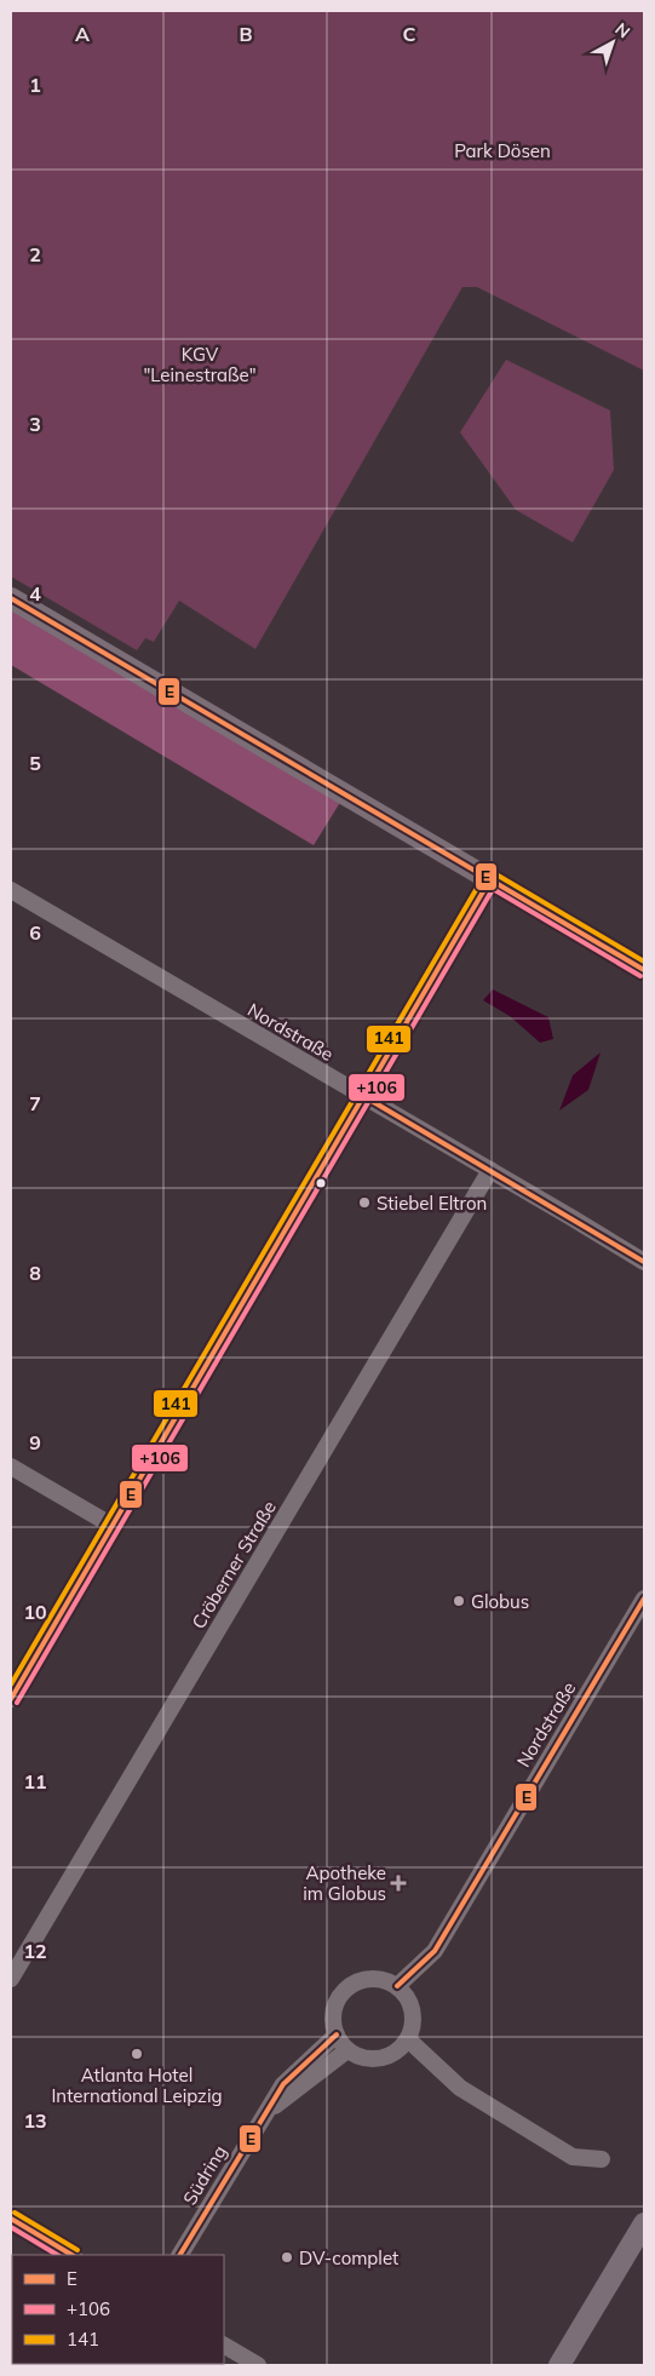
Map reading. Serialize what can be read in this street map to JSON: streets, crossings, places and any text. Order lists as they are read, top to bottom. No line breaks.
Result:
{"streets":{"street":["Nordstraße","Cröberner Straße","Südring"]},"crossings":[["Nordstraße","Cröberner Straße"],["Nordstraße","Südring"]],"parks":["Park Dösen","KGV \"Leinestraße\""],"places":{"other":["Stiebel Eltron","Globus","Atlanta Hotel International Leipzig","DV-complet"],"health":["Apotheke im Globus"]},"lines":["transit line E","transit line 141","transit line +106"],"legend":["E","+106","141"],"north":"top right","grid":{"columns":["A","B","C"],"rows":["1","2","3","4","5","6","7","8","9","10","11","12","13"]}}
